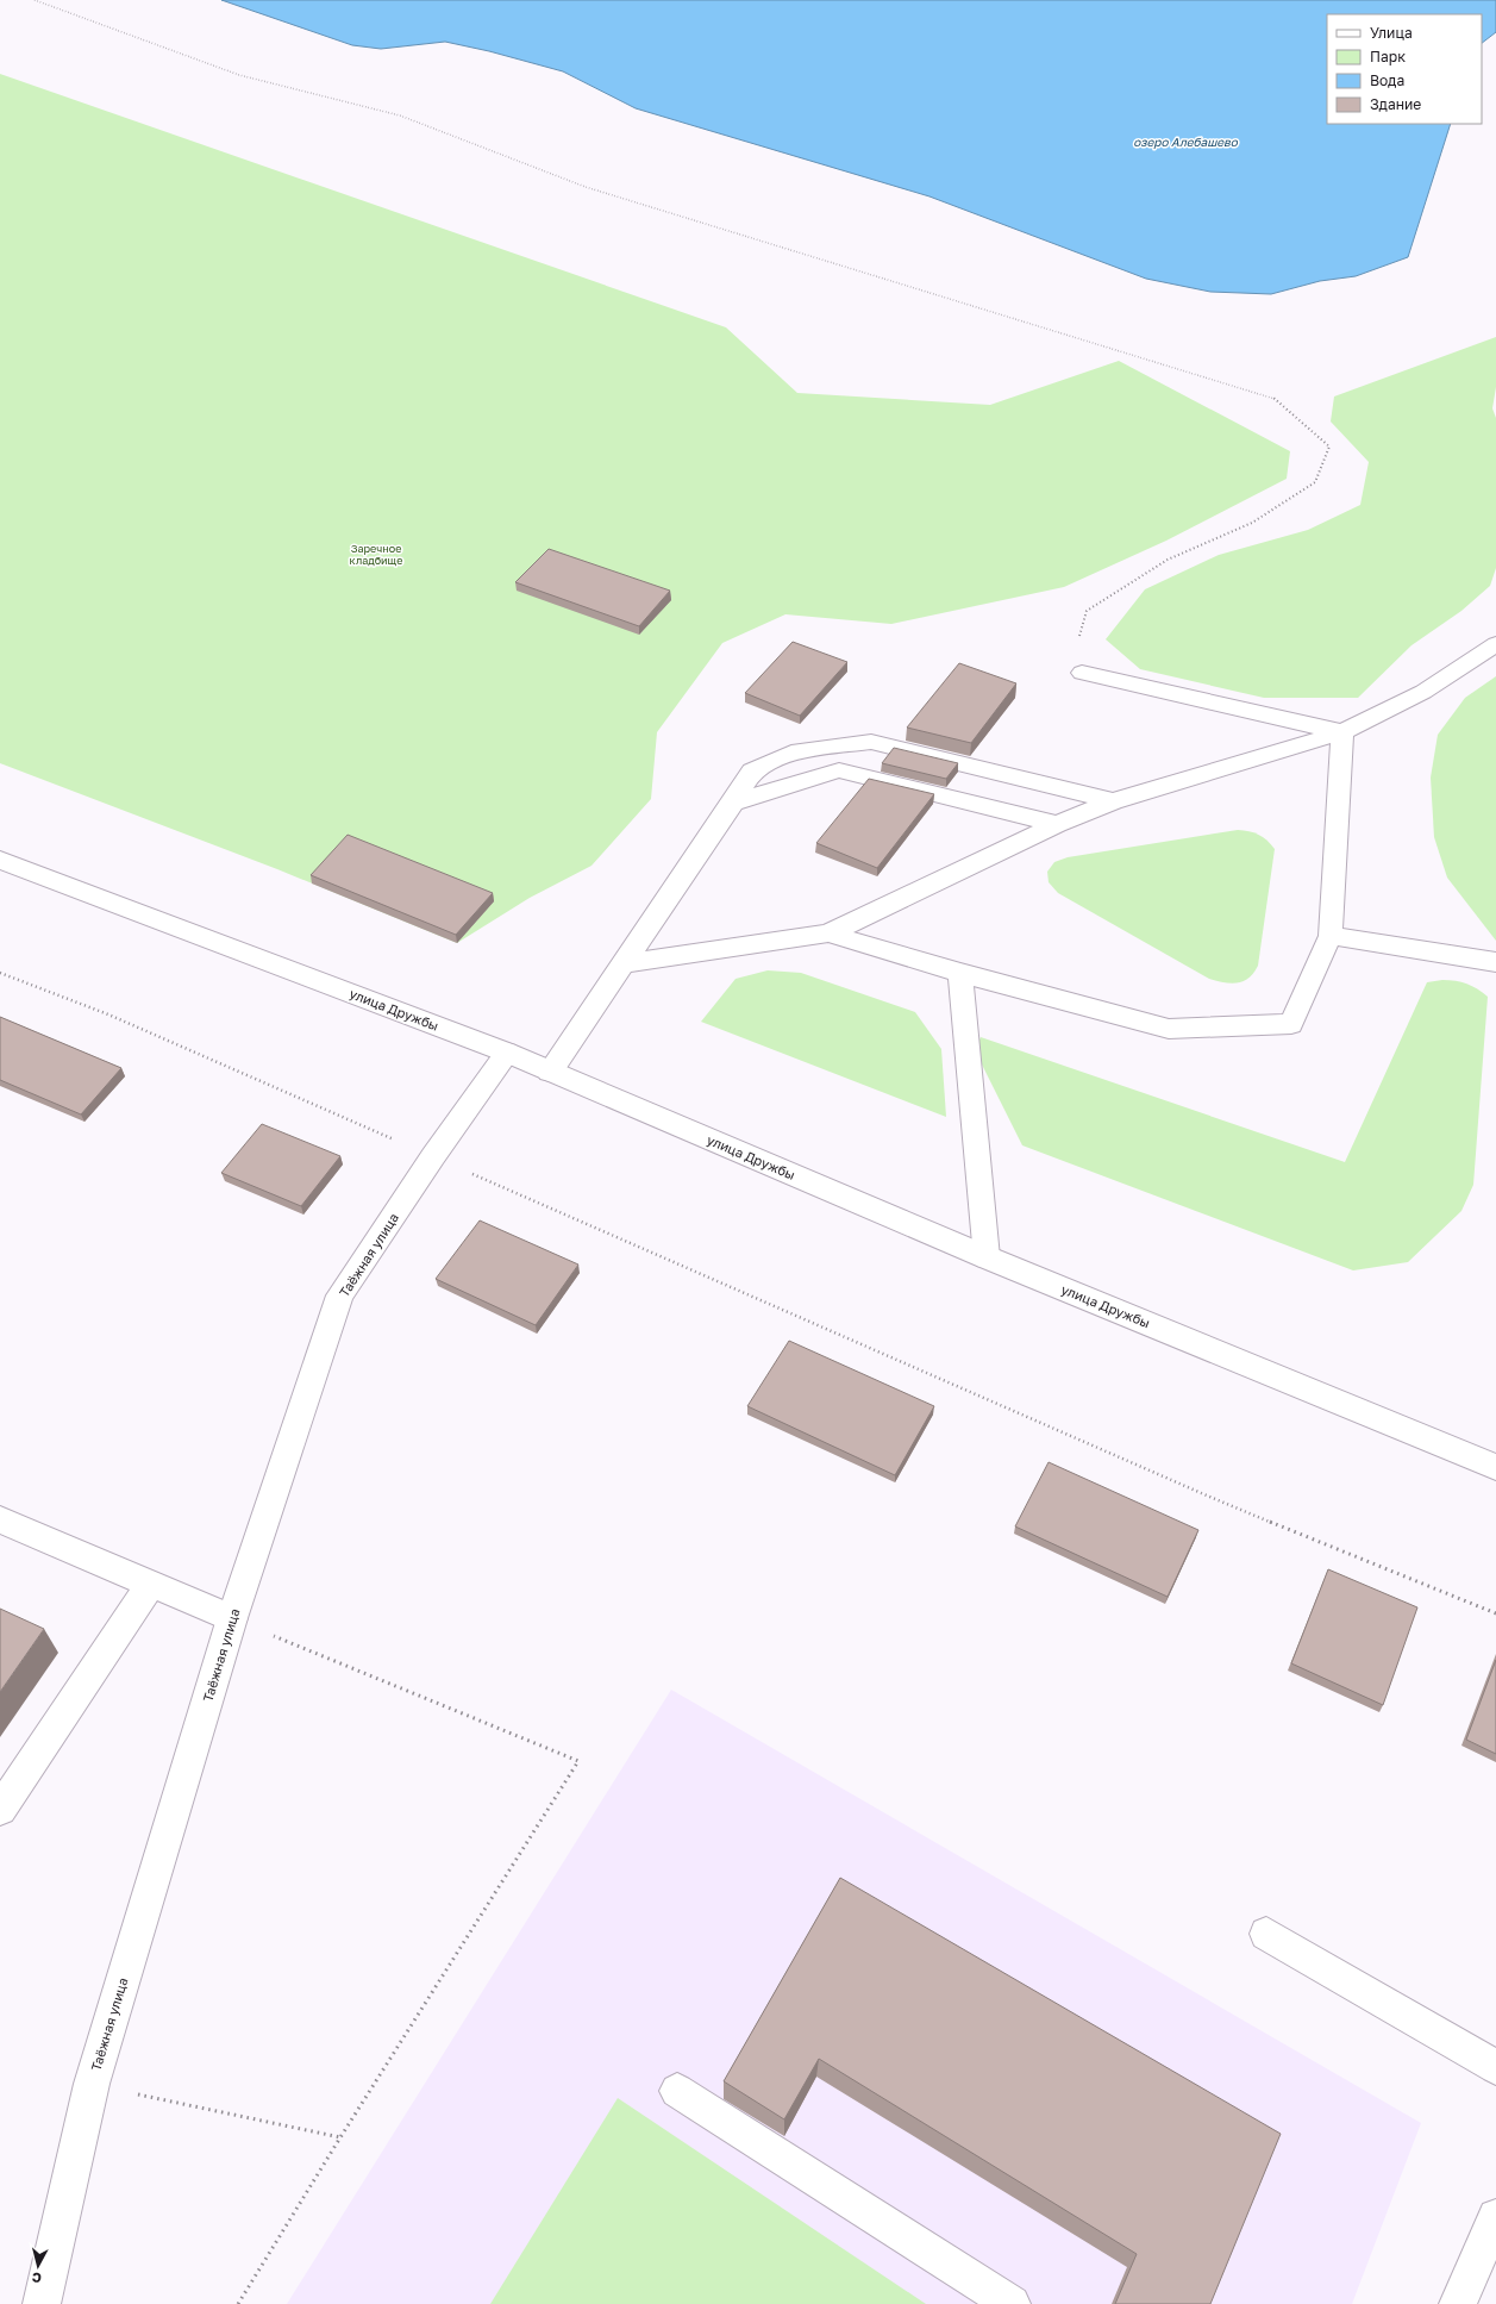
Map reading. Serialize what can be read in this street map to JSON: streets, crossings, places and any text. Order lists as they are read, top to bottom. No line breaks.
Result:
{"streets":{"main road":["улица Дружбы","Таёжная улица"]},"crossings":[["улица Дружбы","Таёжная улица"]],"water":["озеро Алебашево"],"parks":["Заречное кладбище"],"legend":["Улица","Парк","Вода","Здание"],"north":"bottom"}
